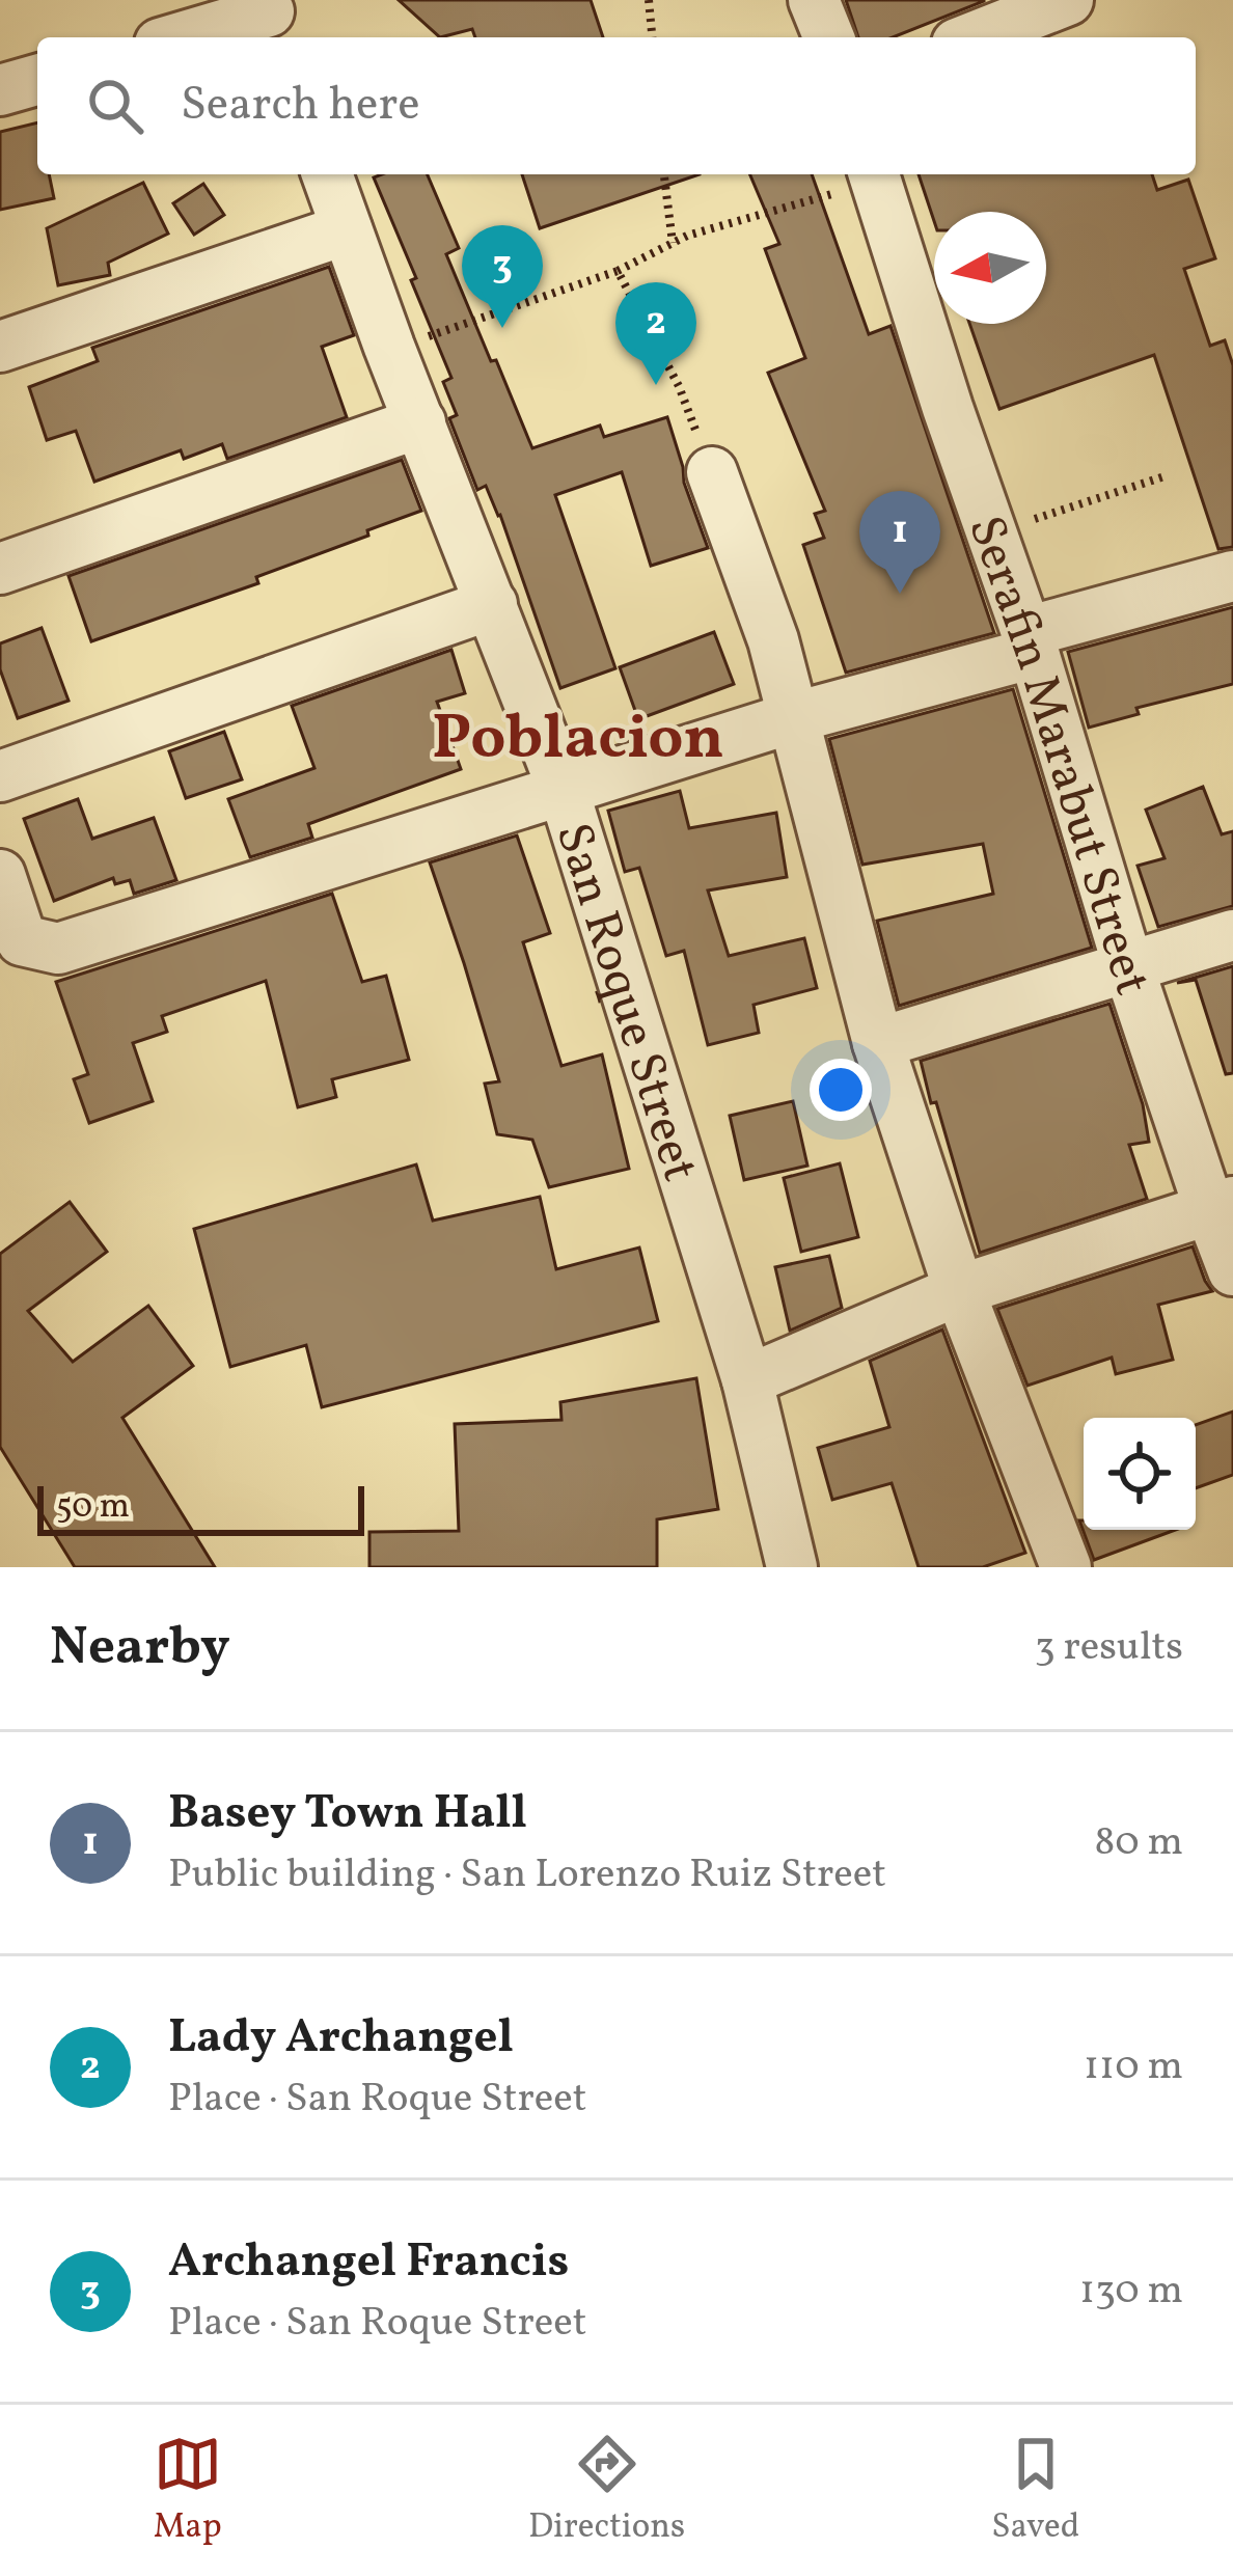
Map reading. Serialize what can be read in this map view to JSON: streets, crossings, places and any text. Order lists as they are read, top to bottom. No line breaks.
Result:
{"streets":{"street":["Serafin Marabut Street","San Roque Street"]},"districts":["Poblacion"],"scale_bar":"50 m","north":"left","page":{"search":"Search here","pins":["3","2","1"],"scale":"50 m","heading":["Nearby","3 results"],"list":[{"mark":"1","name":"Basey Town Hall","note":"Public building · San Lorenzo Ruiz Street","value":"80 m"},{"mark":"2","name":"Lady Archangel","note":"Place · San Roque Street","value":"110 m"},{"mark":"3","name":"Archangel Francis","note":"Place · San Roque Street","value":"130 m"}],"nav":["Map","Directions","Saved"]}}
